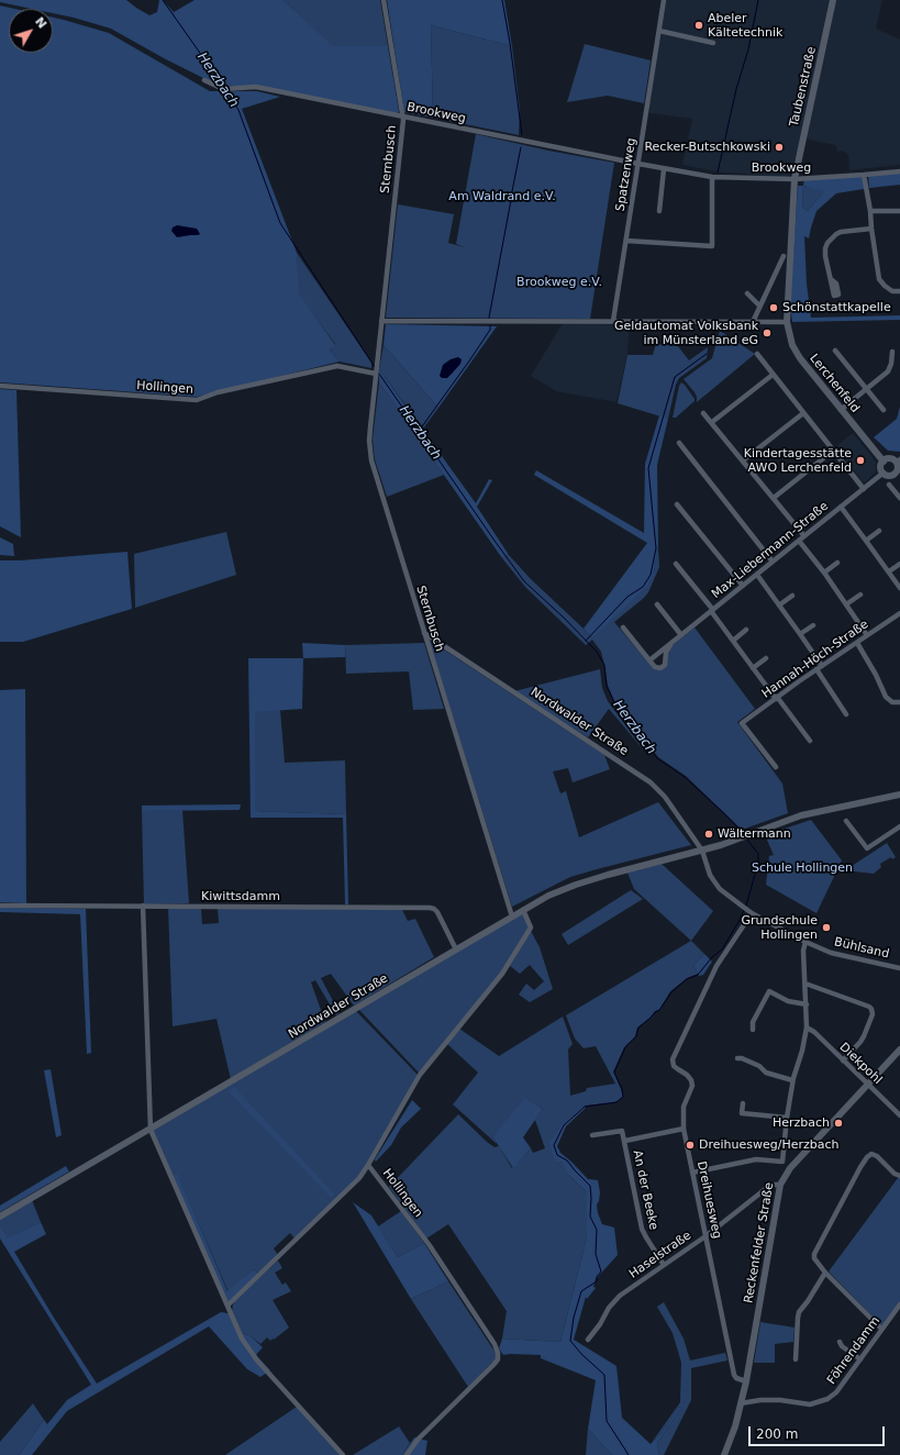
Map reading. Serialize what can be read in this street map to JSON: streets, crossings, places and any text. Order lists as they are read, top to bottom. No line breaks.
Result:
{"streets":{"street":["Taubenstraße","Brookweg","Sternbusch","Spatzenweg","Lerchenfeld","Hollingen","Max-Liebermann-Straße","Hannah-Höch-Straße","Nordwalder Straße","Kiwittsdamm","Bühlsand","Diekpohl","An der Beeke","Dreihuesweg","Reckenfelder Straße","Haselstraße","Föhrendamm"]},"crossings":[["Taubenstraße","Brookweg"],["Taubenstraße","Lerchenfeld"],["Brookweg","Sternbusch"],["Brookweg","Spatzenweg"],["Brookweg","Lerchenfeld"],["Sternbusch","Hollingen"],["Sternbusch","Nordwalder Straße"],["Lerchenfeld","Max-Liebermann-Straße"],["Hollingen","Nordwalder Straße"],["Nordwalder Straße","Kiwittsdamm"],["Nordwalder Straße","Bühlsand"],["Bühlsand","Dreihuesweg"],["Diekpohl","Reckenfelder Straße"],["An der Beeke","Dreihuesweg"],["An der Beeke","Haselstraße"],["Dreihuesweg","Reckenfelder Straße"],["Dreihuesweg","Haselstraße"],["Reckenfelder Straße","Haselstraße"],["Reckenfelder Straße","Föhrendamm"]],"water":["Herzbach"],"parks":["Am Waldrand e.V.","Brookweg e.V.","Schule Hollingen"],"places":["Abeler Kältetechnik","Recker-Butschkowski","Schönstattkapelle","Geldautomat Volksbank im Münsterland eG","Kindertagesstätte AWO Lerchenfeld","Wältermann","Grundschule Hollingen","Herzbach","Dreihuesweg/Herzbach"],"scale_bar":"200 m","north":"top right"}
